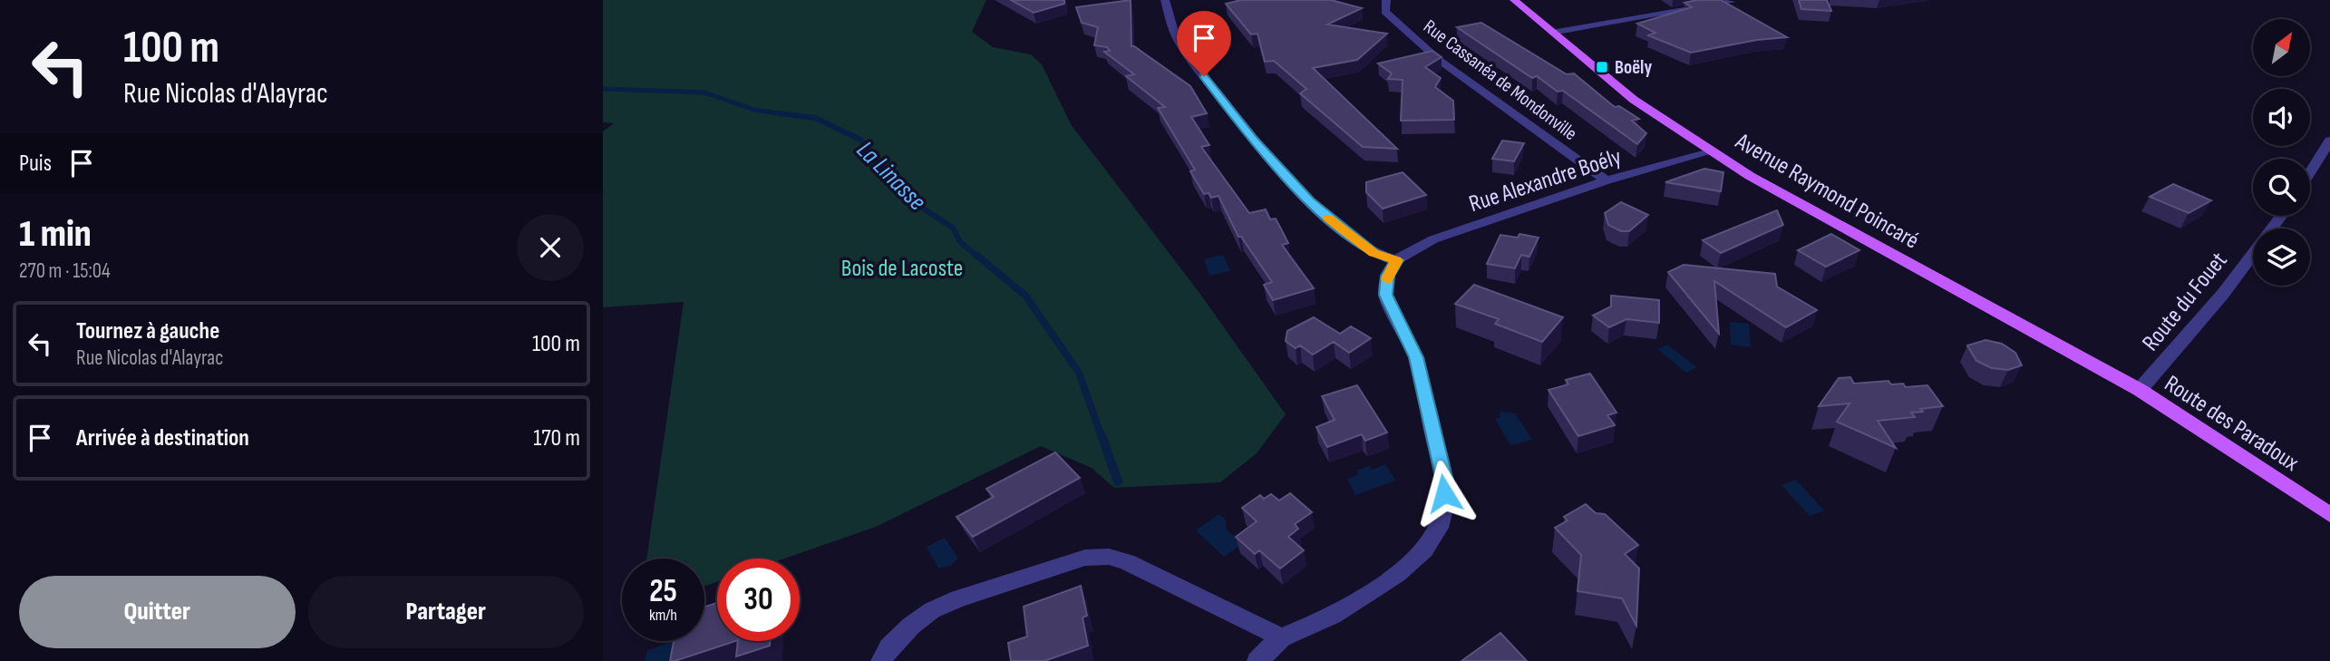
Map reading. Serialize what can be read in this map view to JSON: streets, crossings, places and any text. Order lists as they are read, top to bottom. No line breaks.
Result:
{"streets":{"main road":["Avenue Raymond Poincaré","Route des Paradoux"],"street":["Rue Cassanéa de Mondonville","Rue Alexandre Boély","Route du Fouet"]},"crossings":[["Rue Cassanéa de Mondonville","Rue Alexandre Boély"],["Rue Alexandre Boély","Avenue Raymond Poincaré"],["Avenue Raymond Poincaré","Route du Fouet"],["Avenue Raymond Poincaré","Route des Paradoux"],["Route du Fouet","Route des Paradoux"]],"water":["La Linasse"],"parks":["Bois de Lacoste"],"places":{"transit":["Boëly"]},"north":"top right","page":{"turn":["100 m","Rue Nicolas d'Alayrac"],"then":"Puis","heading":["1 min","270 m · 15:04"],"list":[{"name":"Tournez à gauche","note":"Rue Nicolas d'Alayrac","value":"100 m"},{"name":"Arrivée à destination","value":"170 m"}],"speed":"25 km/h","limit":"30","buttons":["Quitter","Partager"]}}
